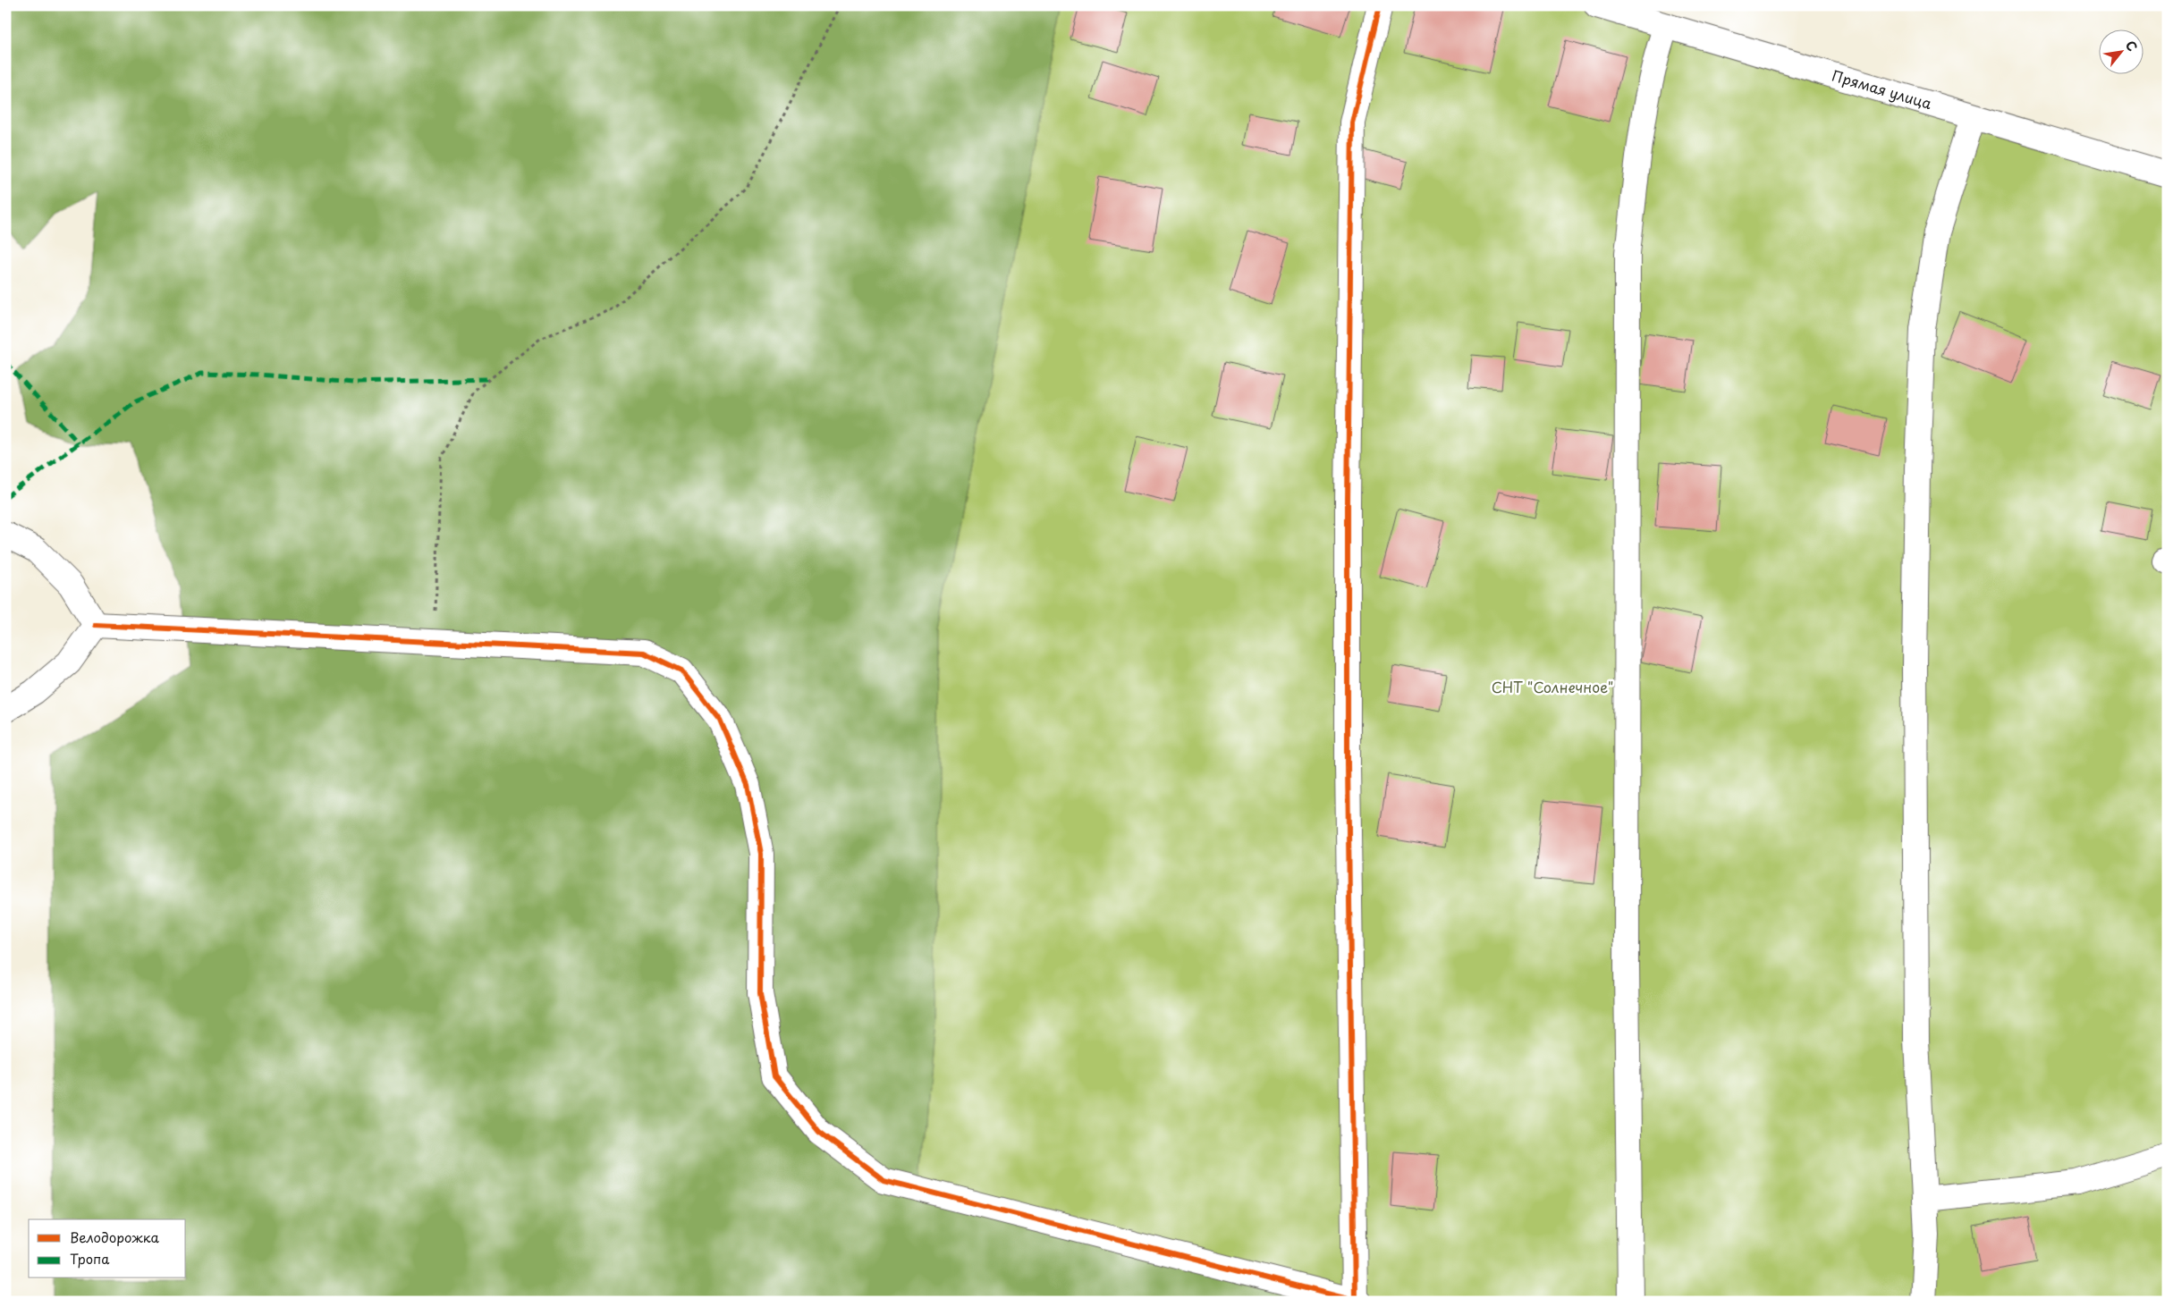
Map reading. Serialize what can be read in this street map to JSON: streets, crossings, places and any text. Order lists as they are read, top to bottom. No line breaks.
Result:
{"streets":{"street":["Прямая улица"]},"parks":["СНТ \"Солнечное\""],"legend":["Велодорожка","Тропа"],"north":"top right"}
